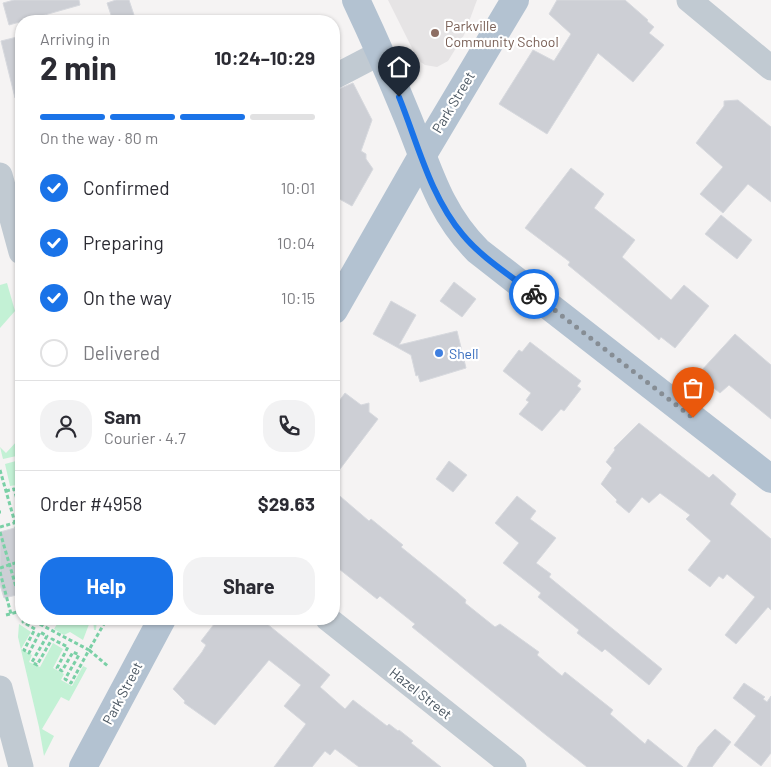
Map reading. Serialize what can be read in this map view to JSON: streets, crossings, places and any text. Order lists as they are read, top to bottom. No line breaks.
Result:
{"streets":{"main road":["Park Street"],"street":["Hazel Street"]},"places":["Parkville Community School","Shell"],"page":{"heading":["2 min","Arriving in","10:24–10:29"],"panel":["Sam","Courier · 4.7","Order #4958","$29.63"],"bar":"On the way · 80 m","list":[["Confirmed","10:01"],["Preparing","10:04"],["On the way","10:15"],"Delivered"],"buttons":["Help","Share"]}}
